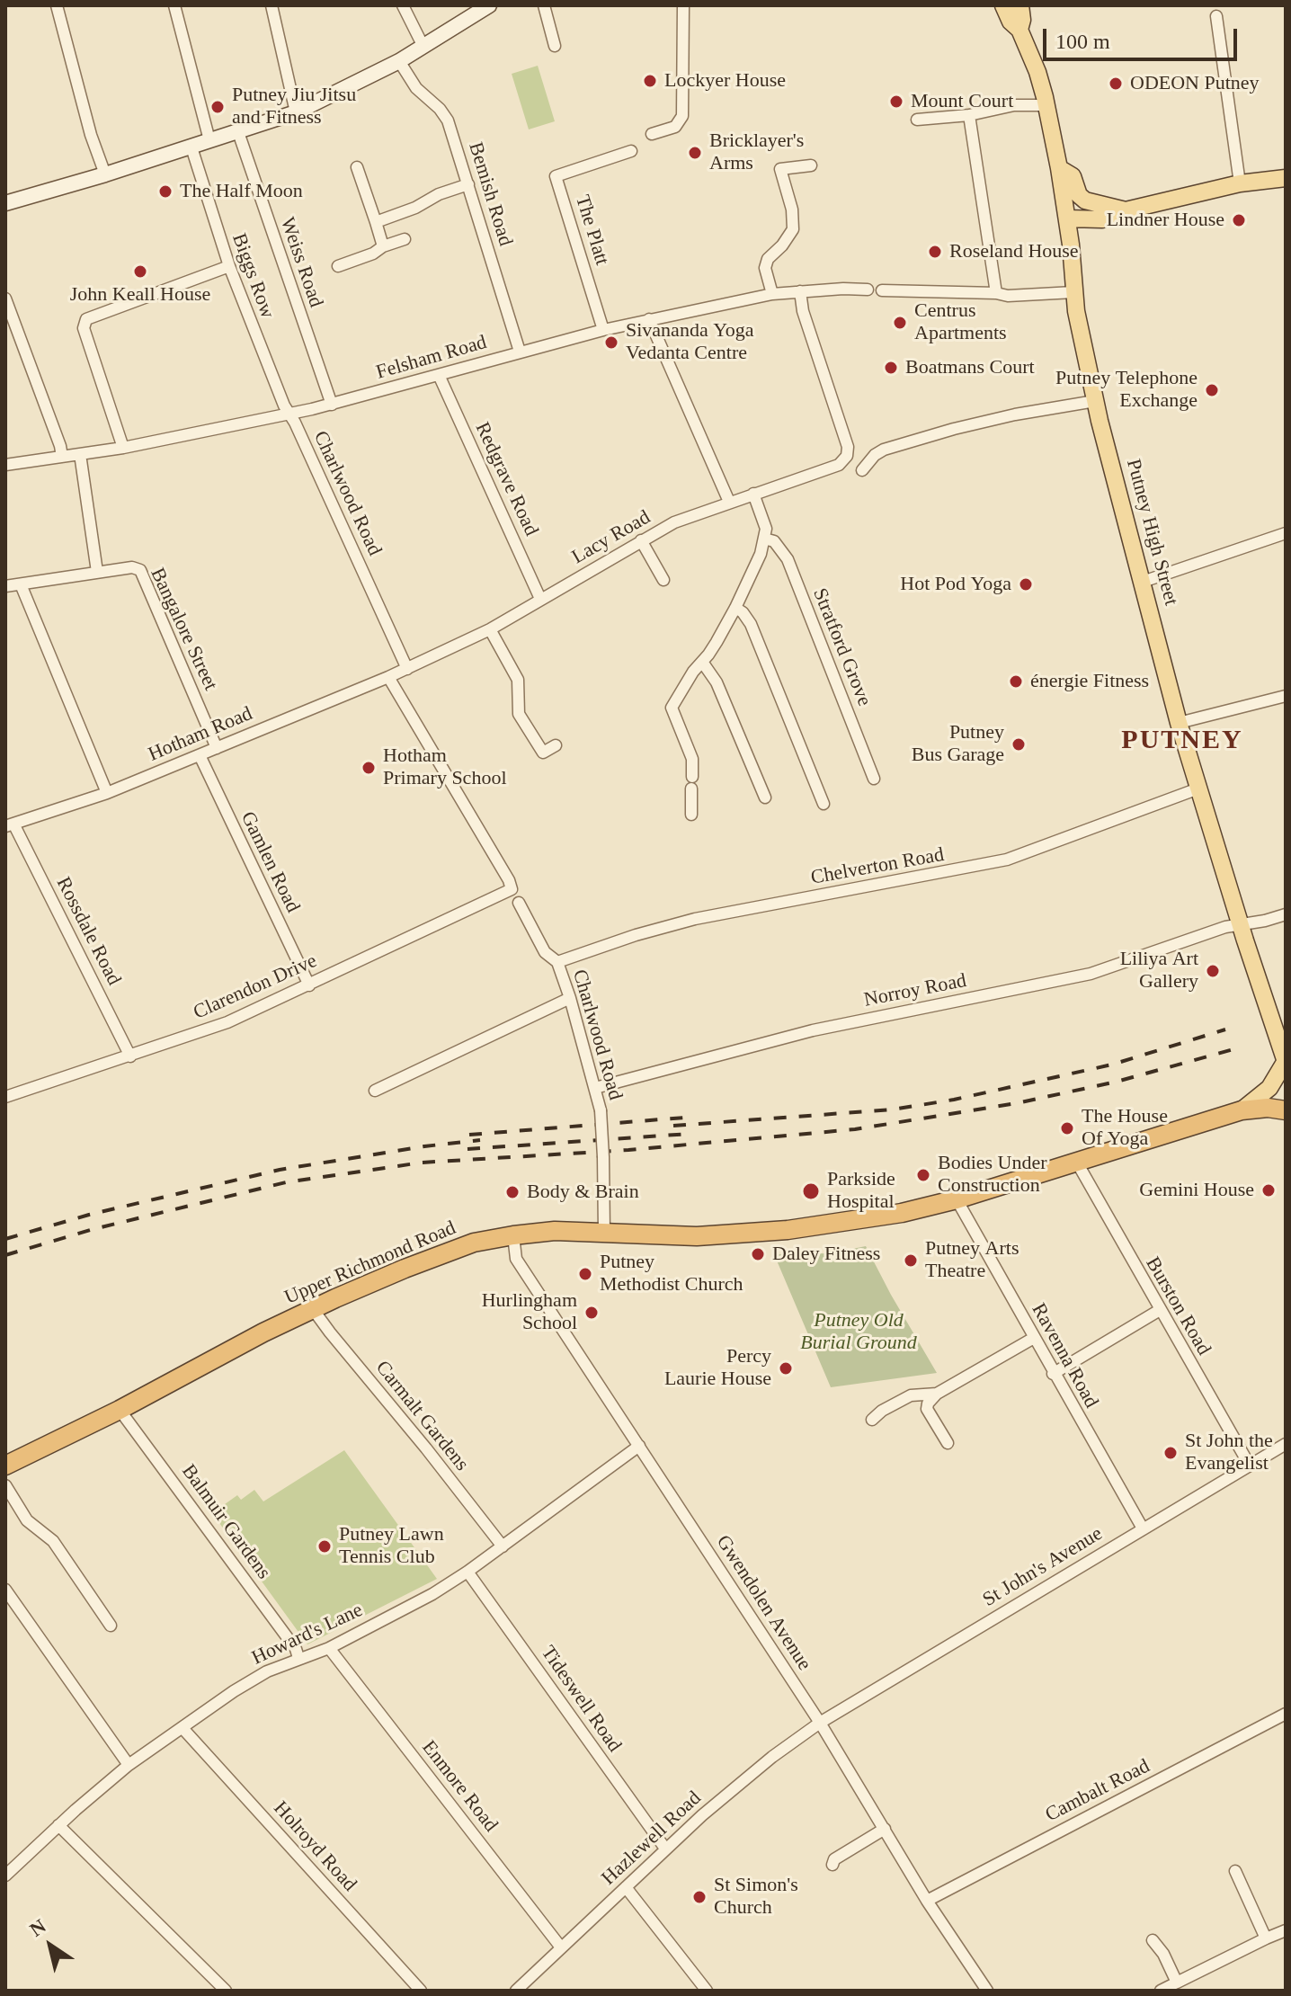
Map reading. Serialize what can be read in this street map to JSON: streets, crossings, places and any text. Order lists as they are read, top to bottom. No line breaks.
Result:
{"streets":{"highway":["Upper Richmond Road"],"main road":["Putney High Street"],"street":["Bemish Road","The Platt","Weiss Road","Biggs Row","Felsham Road","Redgrave Road","Charlwood Road","Lacy Road","Bangalore Street","Stratford Grove","Hotham Road","Gamlen Road","Chelverton Road","Rossdale Road","Clarendon Drive","Norroy Road","Burston Road","Ravenna Road","Carmalt Gardens","Balmuir Gardens","St John's Avenue","Gwendolen Avenue","Howard's Lane","Tideswell Road","Enmore Road","Cambalt Road","Hazlewell Road","Holroyd Road"]},"crossings":[["Bemish Road","Felsham Road"],["The Platt","Felsham Road"],["Weiss Road","Felsham Road"],["Biggs Row","Felsham Road"],["Biggs Row","Charlwood Road"],["Felsham Road","Redgrave Road"],["Felsham Road","Charlwood Road"],["Felsham Road","Lacy Road"],["Redgrave Road","Lacy Road"],["Charlwood Road","Lacy Road"],["Charlwood Road","Hotham Road"],["Charlwood Road","Chelverton Road"],["Charlwood Road","Norroy Road"],["Charlwood Road","Upper Richmond Road"],["Putney High Street","Chelverton Road"],["Putney High Street","Norroy Road"],["Lacy Road","Hotham Road"],["Bangalore Street","Hotham Road"],["Hotham Road","Gamlen Road"],["Hotham Road","Rossdale Road"],["Hotham Road","Clarendon Drive"],["Gamlen Road","Clarendon Drive"],["Rossdale Road","Clarendon Drive"],["Upper Richmond Road","Burston Road"],["Upper Richmond Road","Ravenna Road"],["Upper Richmond Road","Carmalt Gardens"],["Upper Richmond Road","Balmuir Gardens"],["Upper Richmond Road","Gwendolen Avenue"],["Burston Road","St John's Avenue"],["Ravenna Road","St John's Avenue"],["Carmalt Gardens","Howard's Lane"],["Balmuir Gardens","Howard's Lane"],["St John's Avenue","Gwendolen Avenue"],["St John's Avenue","Hazlewell Road"],["Gwendolen Avenue","Howard's Lane"],["Gwendolen Avenue","Cambalt Road"],["Gwendolen Avenue","Hazlewell Road"],["Howard's Lane","Tideswell Road"],["Howard's Lane","Enmore Road"],["Howard's Lane","Holroyd Road"],["Tideswell Road","Hazlewell Road"],["Enmore Road","Hazlewell Road"]],"districts":["PUTNEY"],"parks":["Putney Old Burial Ground"],"places":["Lockyer House","ODEON Putney","Mount Court","Putney Jiu Jitsu and Fitness","Bricklayer's Arms","The Half Moon","Lindner House","Roseland House","John Keall House","Centrus Apartments","Sivananda Yoga Vedanta Centre","Boatmans Court","Putney Telephone Exchange","Hot Pod Yoga","énergie Fitness","Putney Bus Garage","Hotham Primary School","Liliya Art Gallery","The House Of Yoga","Bodies Under Construction","Gemini House","Parkside Hospital","Body & Brain","Daley Fitness","Putney Arts Theatre","Putney Methodist Church","Hurlingham School","Percy Laurie House","St John the Evangelist","Putney Lawn Tennis Club","St Simon's Church"],"scale_bar":"100 m","north":"top left"}
